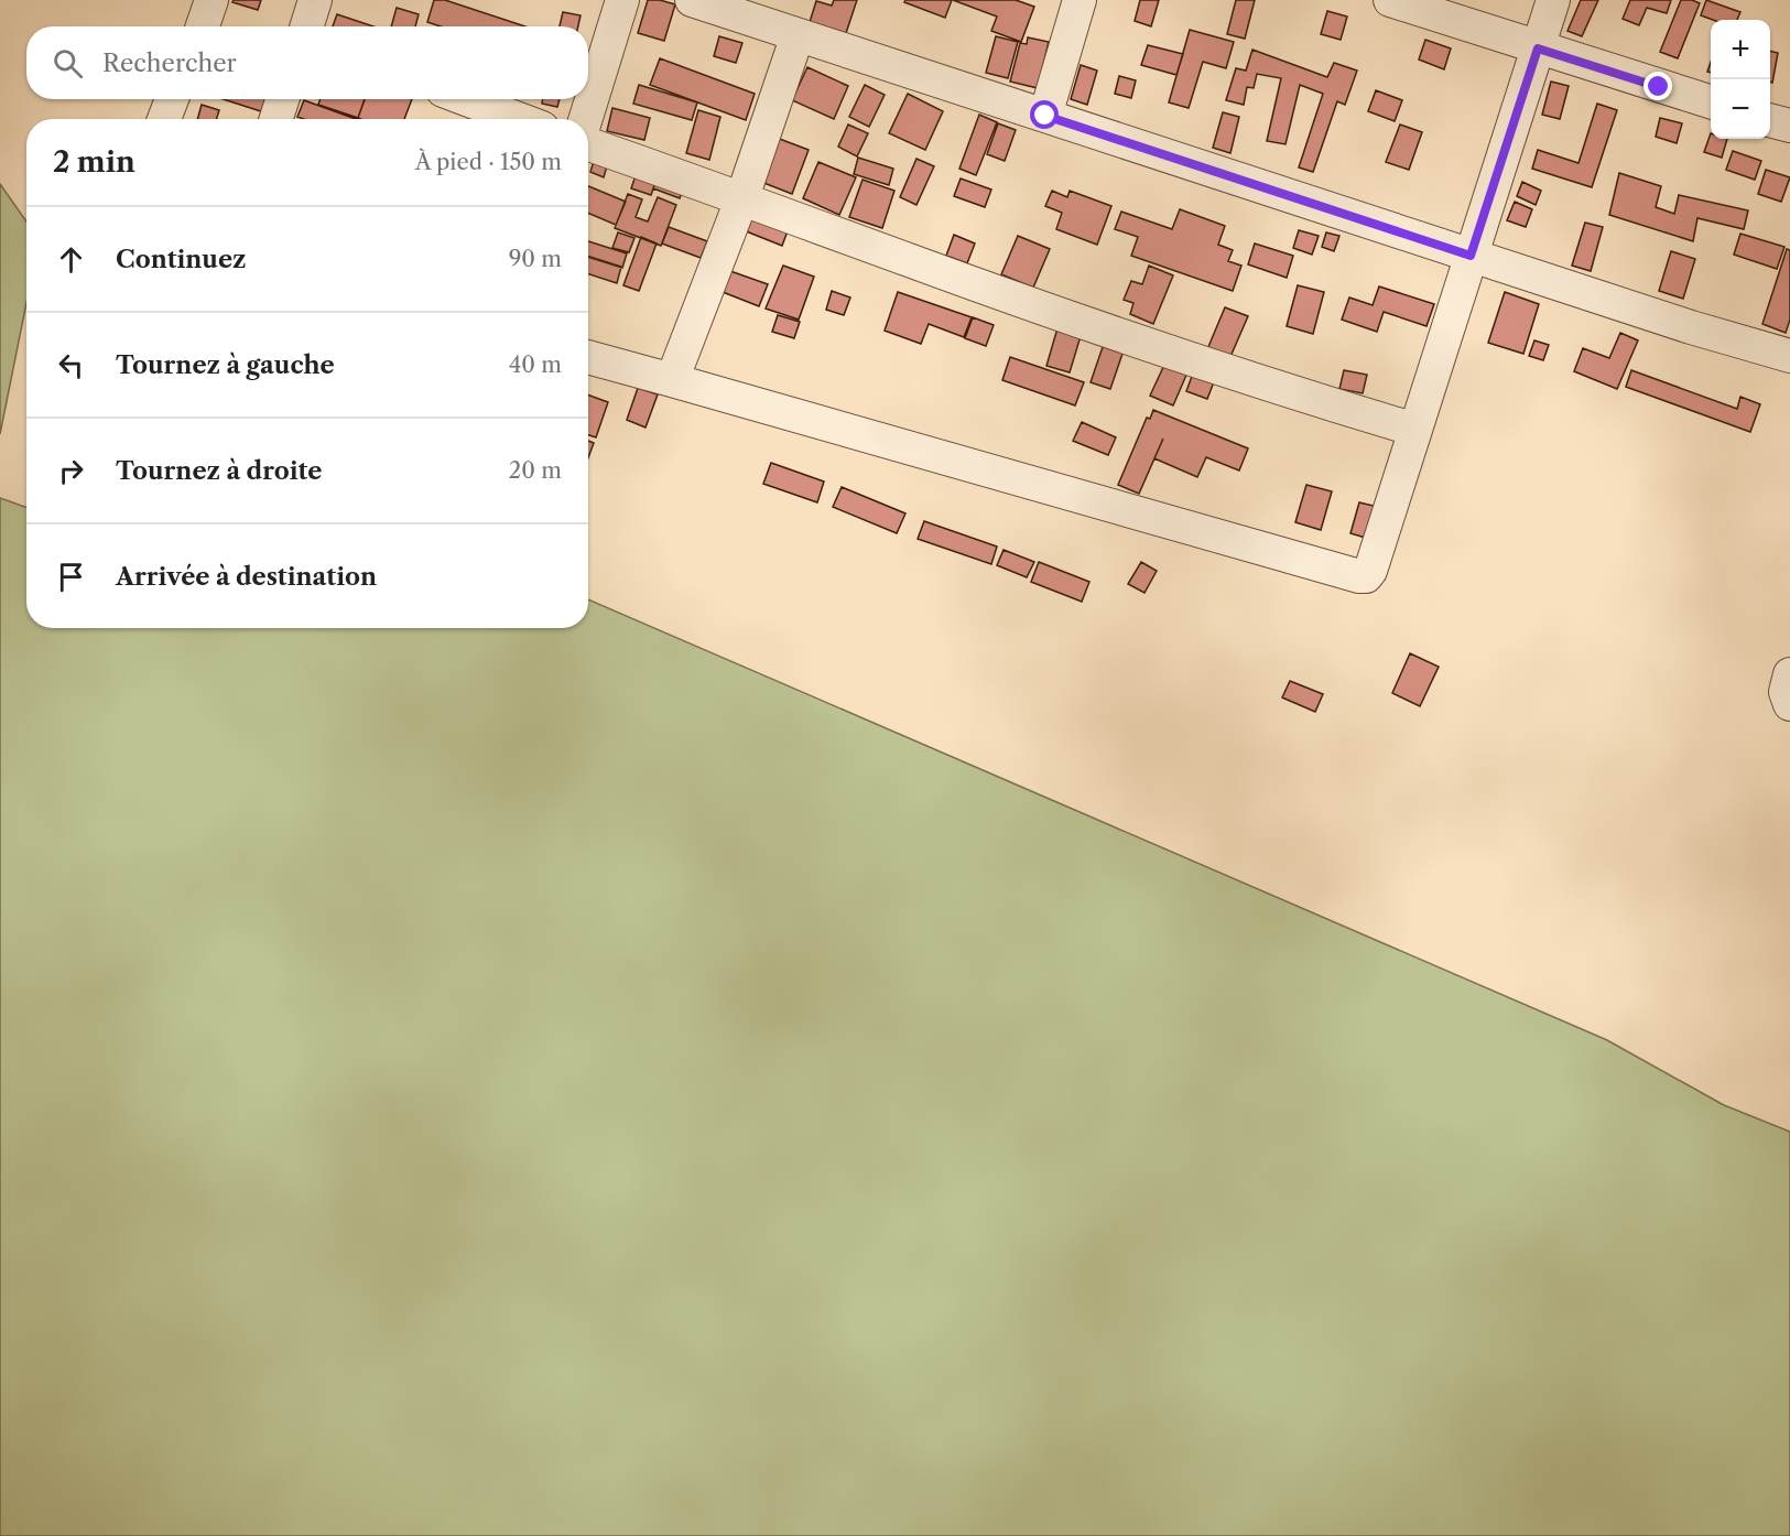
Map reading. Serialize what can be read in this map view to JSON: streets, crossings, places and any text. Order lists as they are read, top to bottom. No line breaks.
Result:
{"page":{"map_buttons":["+","−"],"search":"Rechercher","heading":["2 min","À pied · 150 m"],"list":[["Continuez","90 m"],["Tournez à gauche","40 m"],["Tournez à droite","20 m"],"Arrivée à destination"]}}
